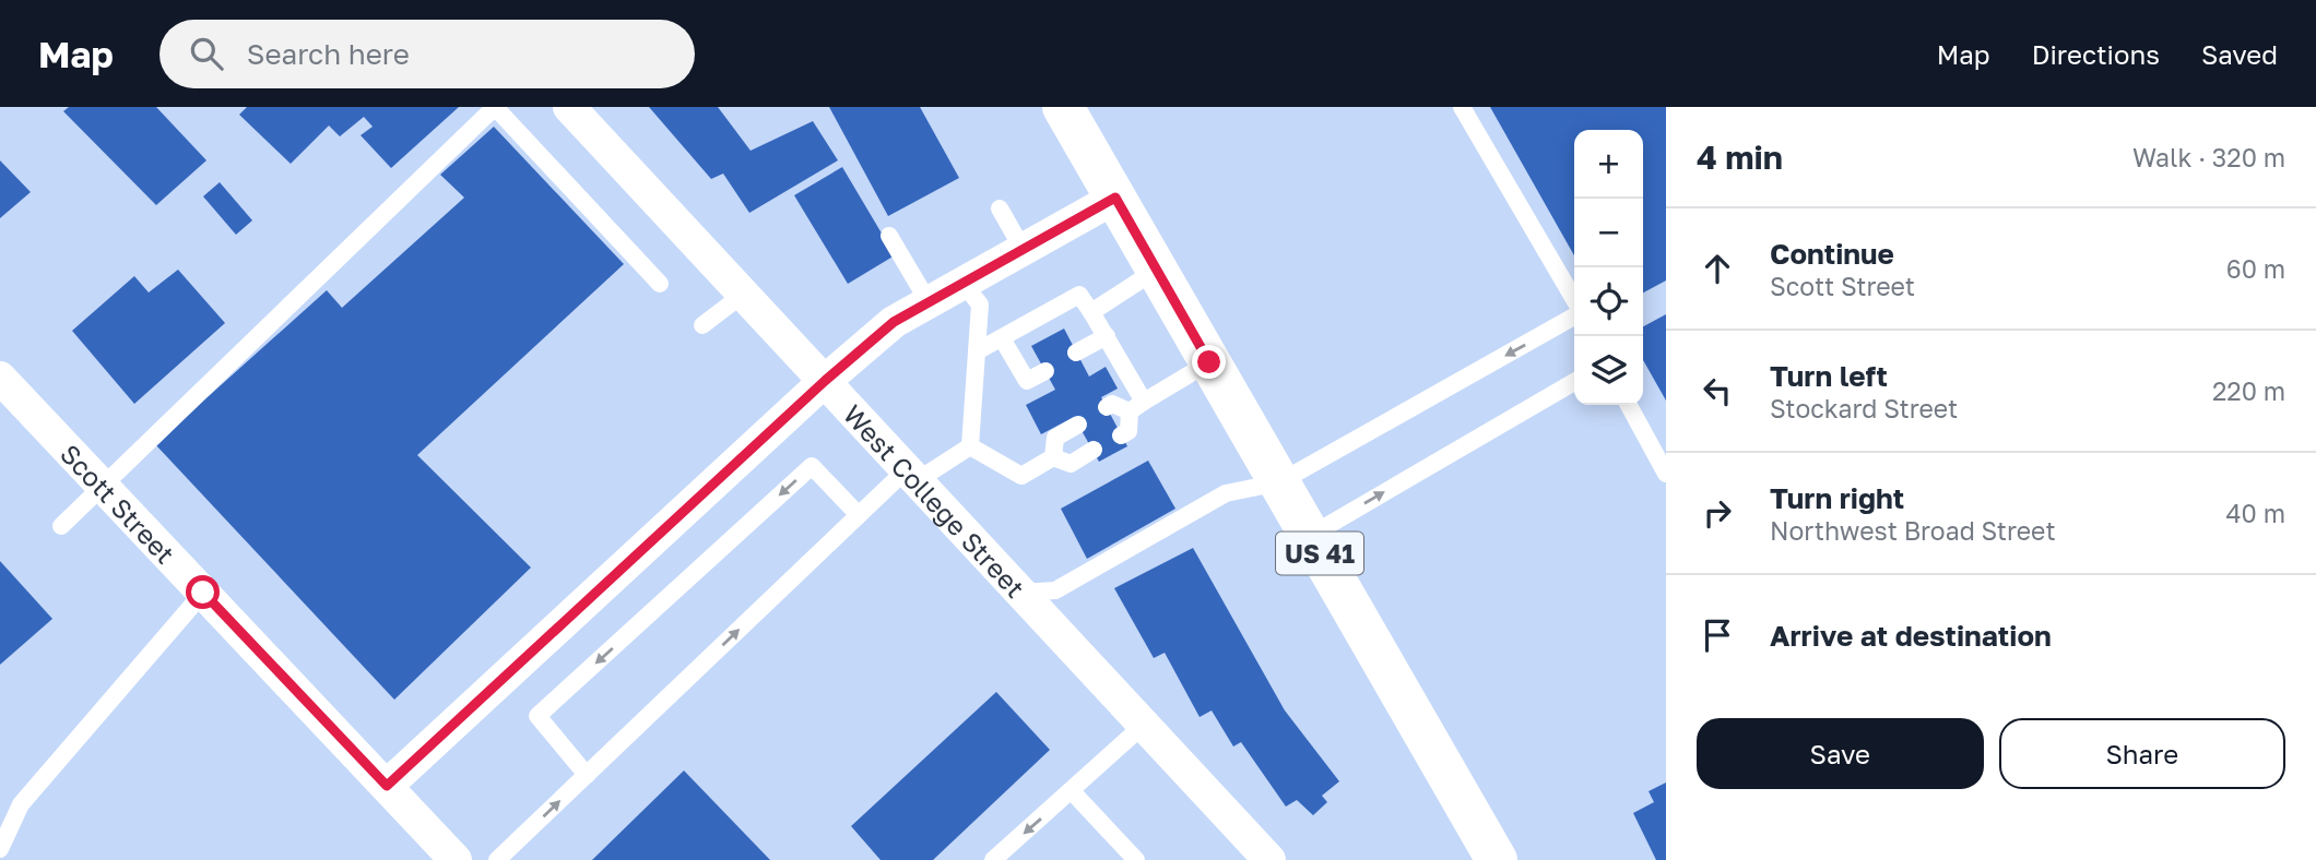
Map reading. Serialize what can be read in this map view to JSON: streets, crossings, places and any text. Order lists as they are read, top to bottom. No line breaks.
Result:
{"streets":{"main road":["US 41"],"street":["West College Street","Scott Street"]},"page":{"header":"Map","search":"Search here","nav":["Map","Directions","Saved"],"heading":["4 min","Walk · 320 m"],"map_buttons":["+","−"],"list":[["Continue","Scott Street","60 m"],["Turn left","Stockard Street","220 m"],["Turn right","Northwest Broad Street","40 m"],"Arrive at destination"],"buttons":["Save","Share"]}}
